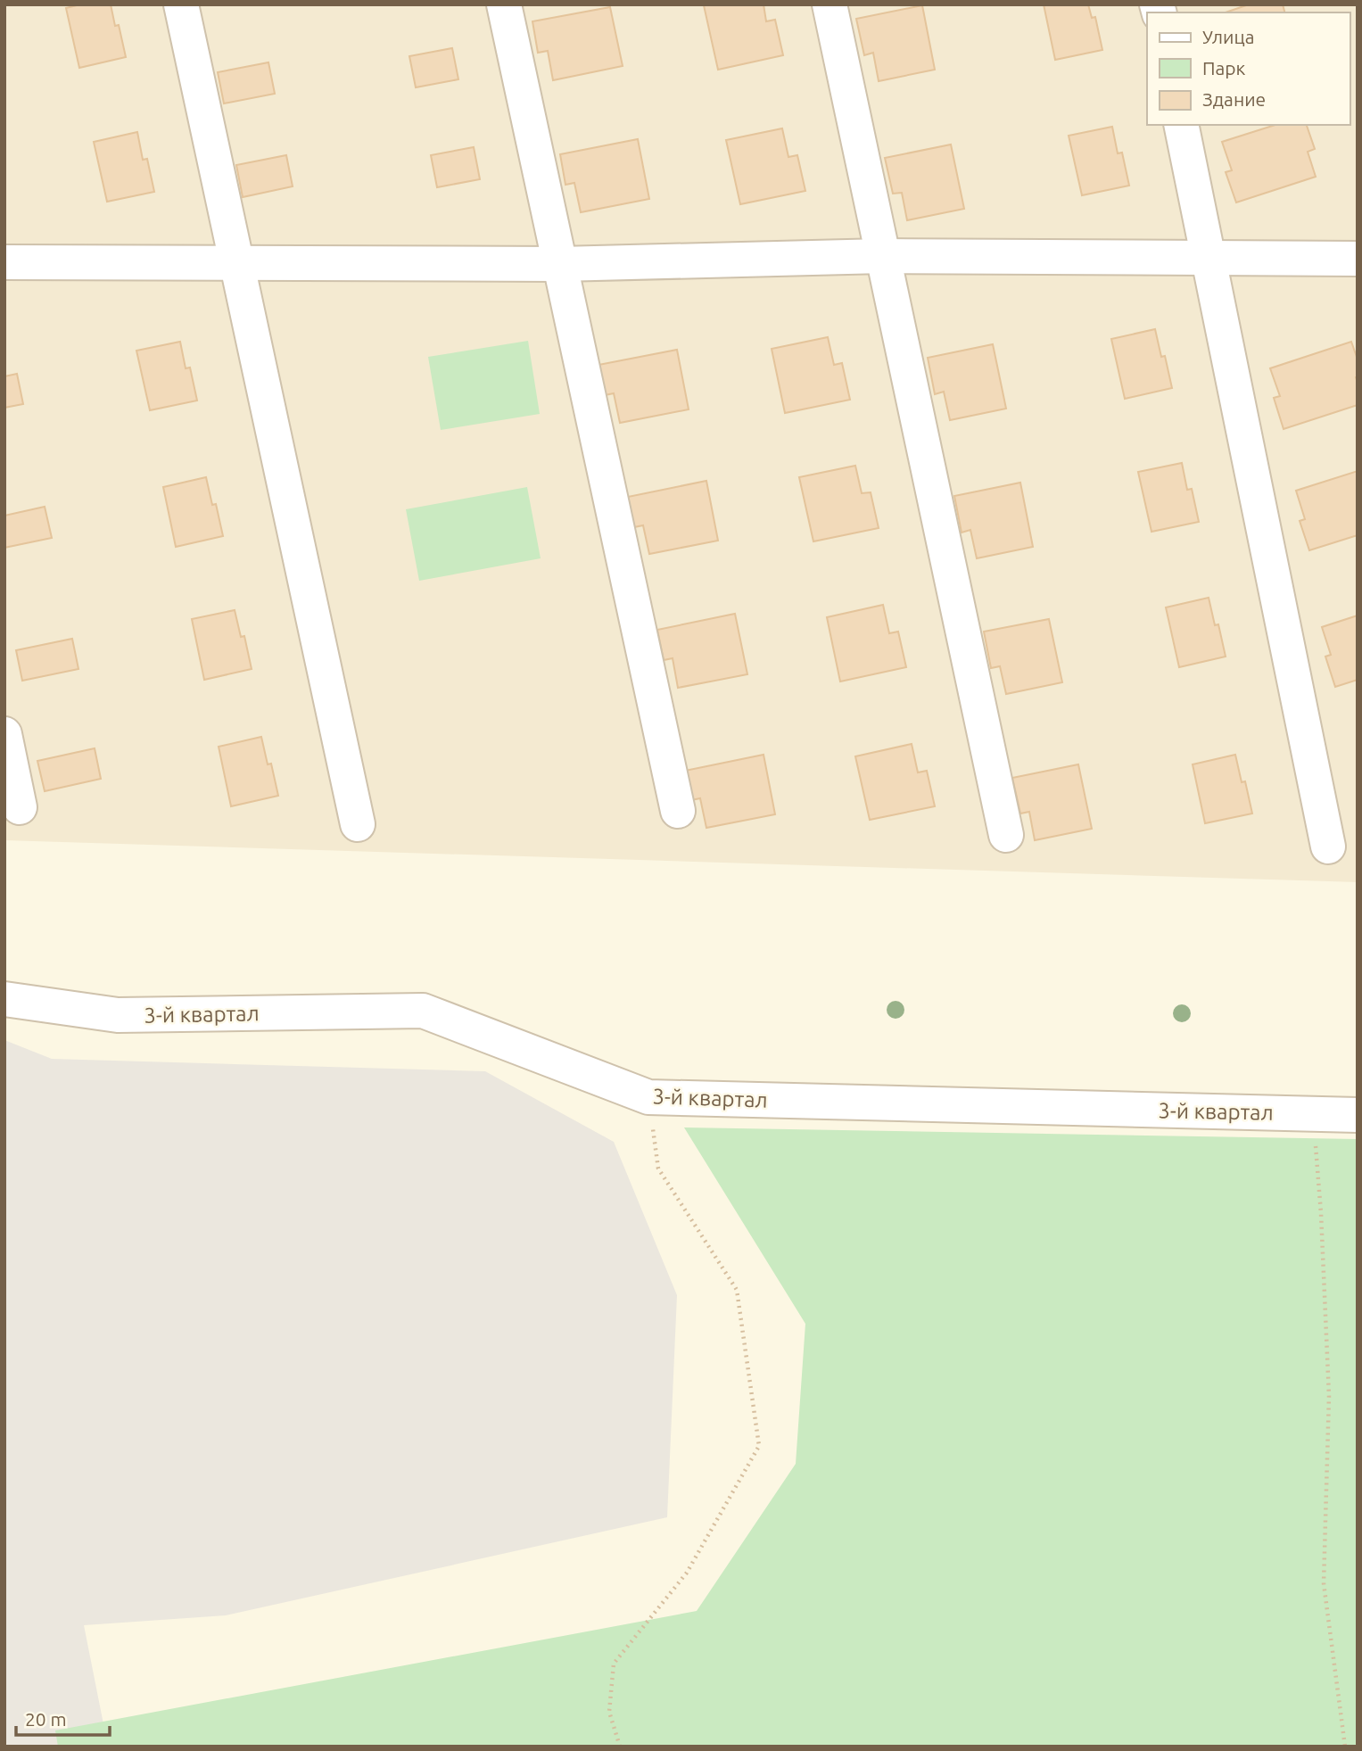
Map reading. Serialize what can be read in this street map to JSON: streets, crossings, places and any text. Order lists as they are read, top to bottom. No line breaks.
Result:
{"streets":{"street":["3-й квартал"]},"legend":["Улица","Парк","Здание"],"scale_bar":"20 m"}
